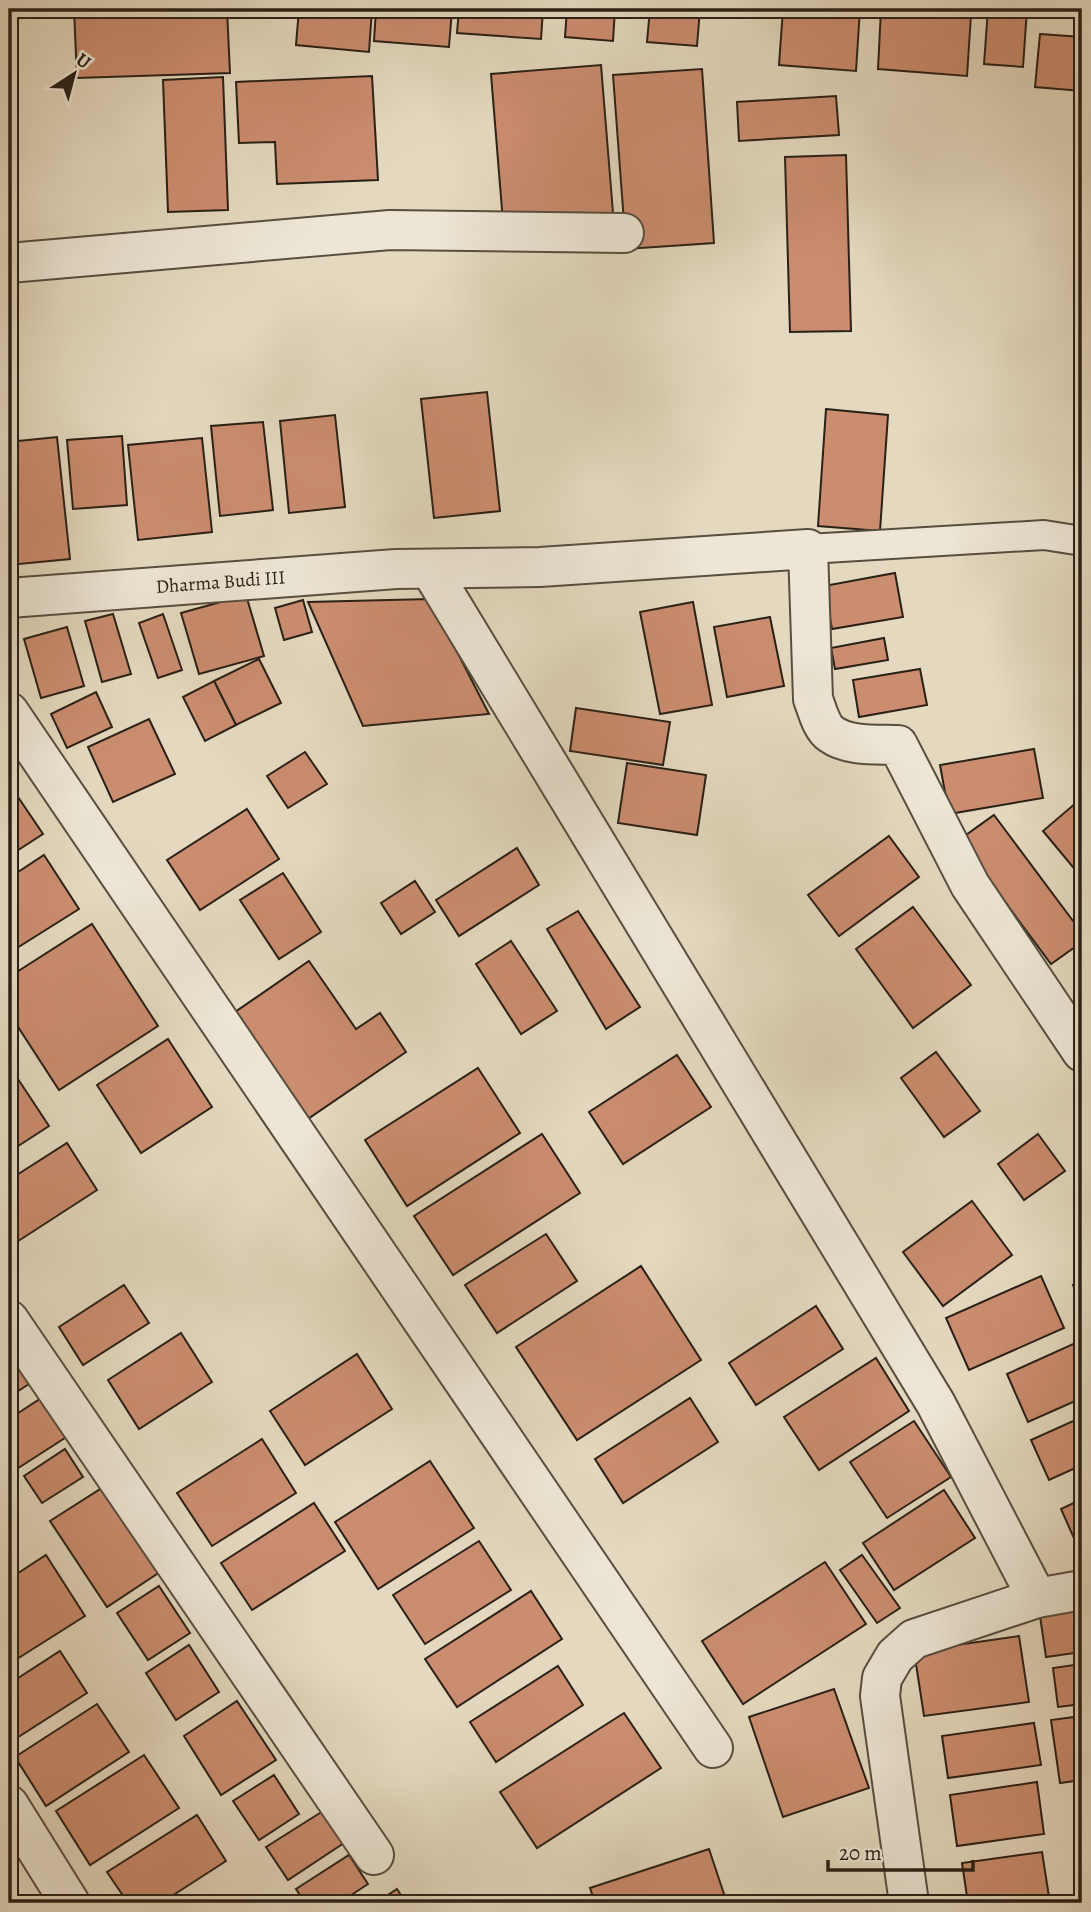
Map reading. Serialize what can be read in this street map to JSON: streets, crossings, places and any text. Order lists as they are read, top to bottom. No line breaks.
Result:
{"streets":{"street":["Dharma Budi III"]},"scale_bar":"20 m","north":"top right"}
